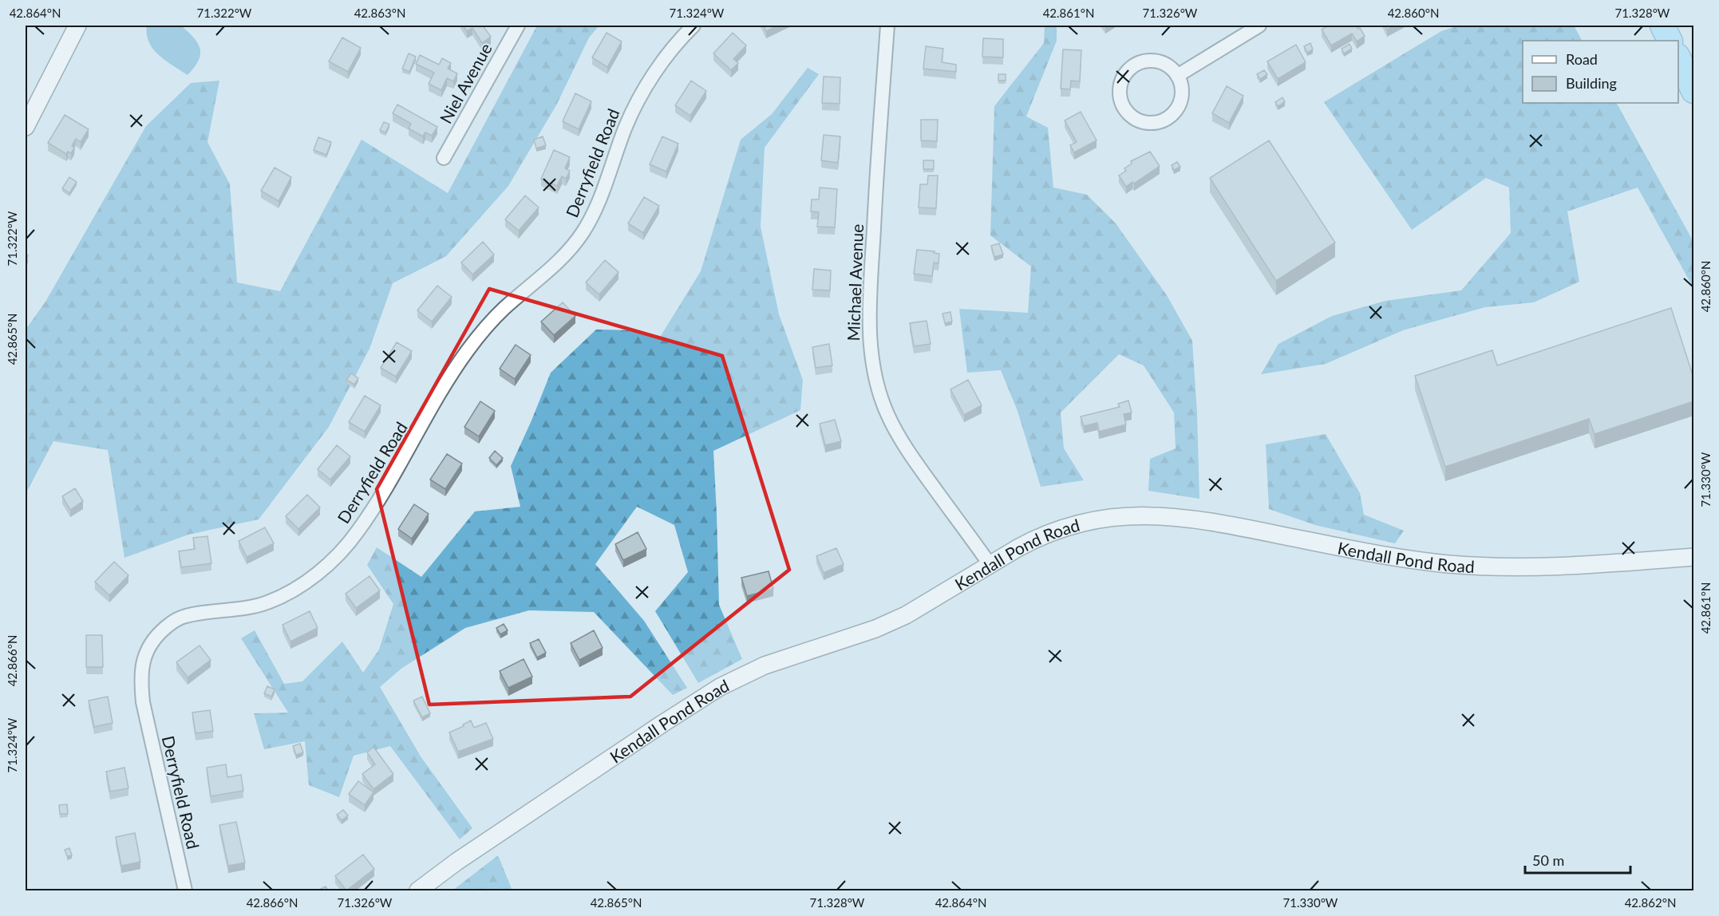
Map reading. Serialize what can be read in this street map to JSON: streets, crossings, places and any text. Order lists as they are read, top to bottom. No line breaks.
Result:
{"streets":{"street":["Niel Avenue","Derryfield Road","Michael Avenue","Kendall Pond Road"]},"crossings":[["Michael Avenue","Kendall Pond Road"]],"legend":["Road","Building"],"scale_bar":"50 m","coordinates":["42.864°N","71.322°W","42.863°N","71.324°W","42.861°N","71.326°W","42.860°N","71.328°W","42.865°N","71.330°W","42.866°N","42.862°N"]}
